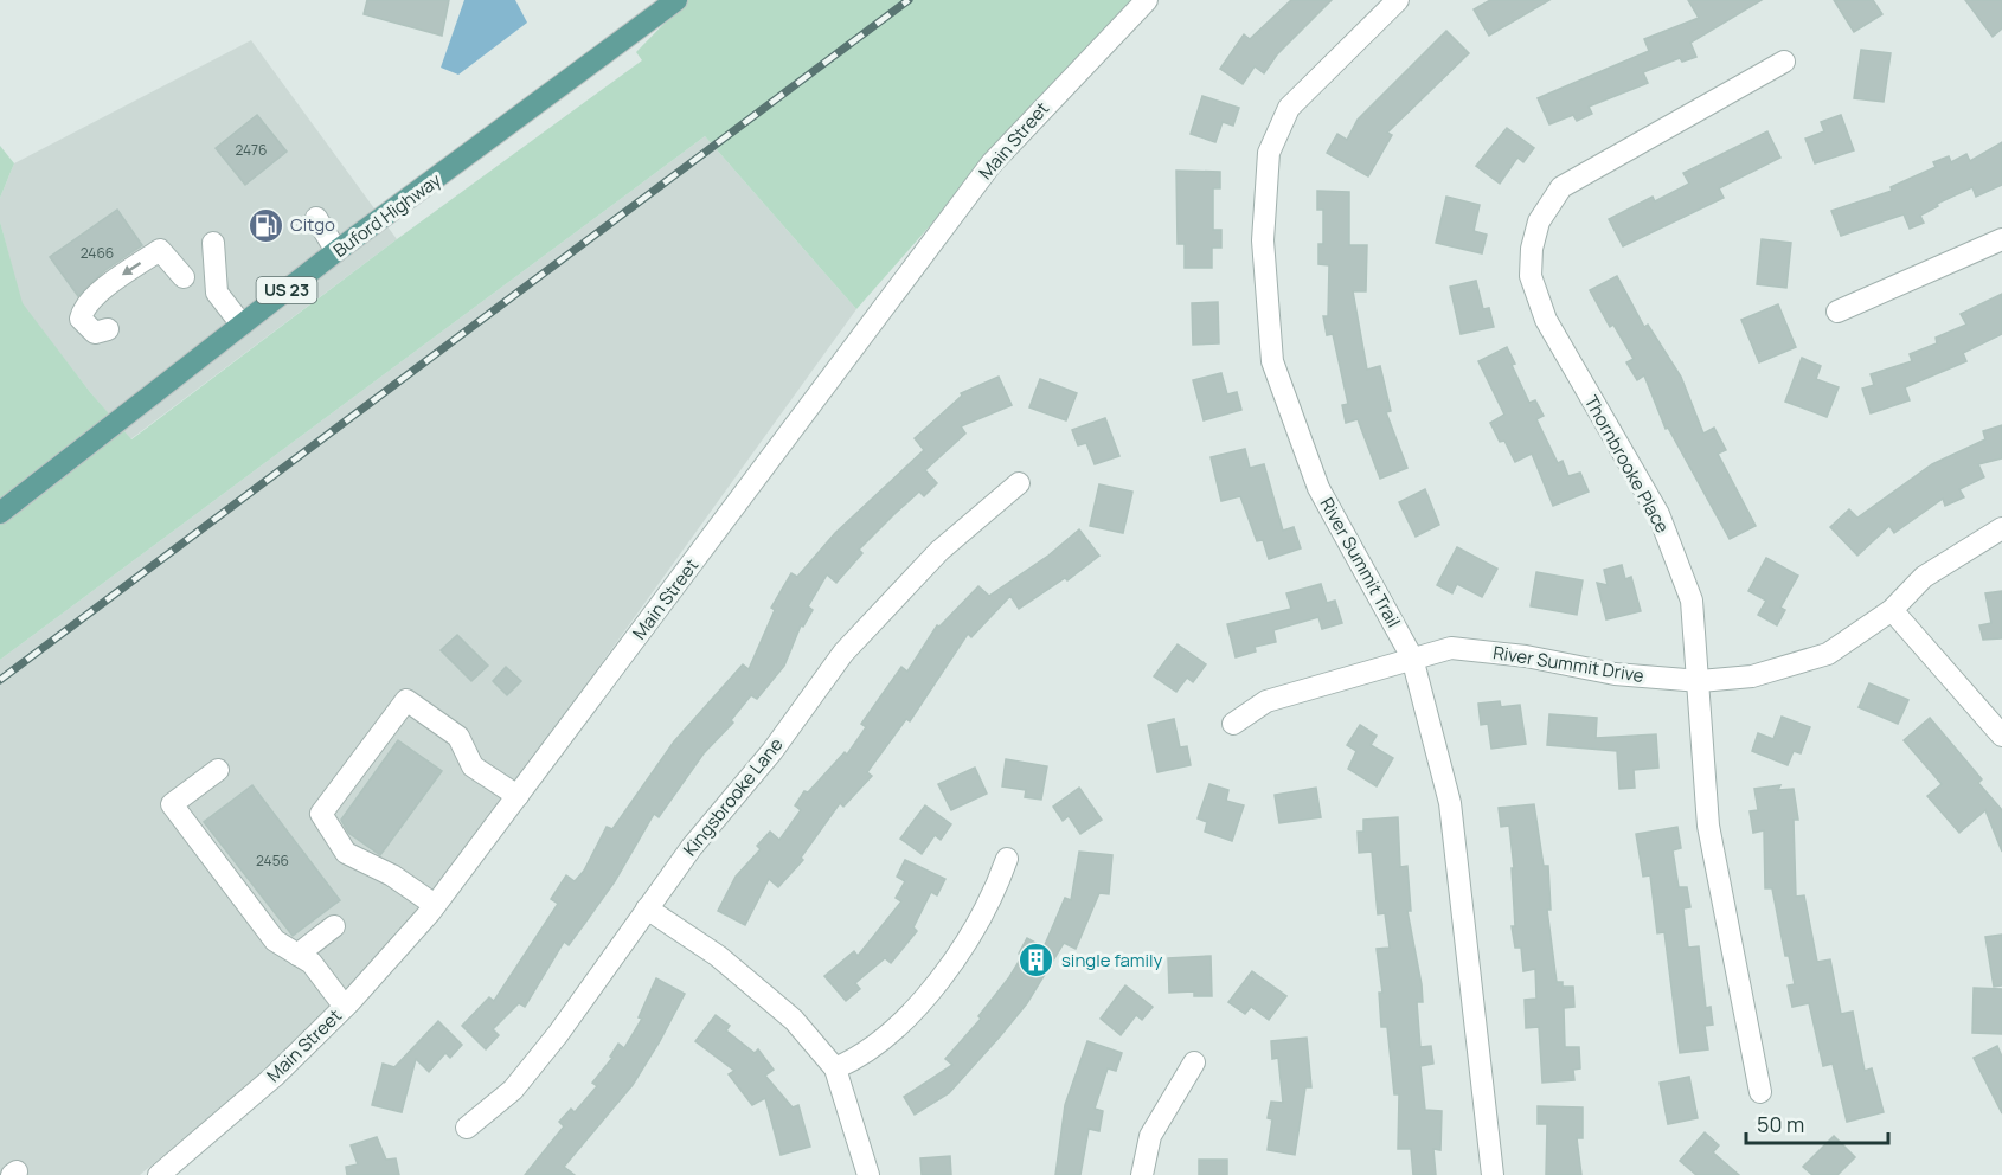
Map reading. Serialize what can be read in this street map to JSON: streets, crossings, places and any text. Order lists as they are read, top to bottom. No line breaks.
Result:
{"streets":{"main road":["Buford Highway","US 23"],"street":["Main Street","Thornbrooke Place","River Summit Trail","River Summit Drive","Kingsbrooke Lane"]},"crossings":[["Thornbrooke Place","River Summit Drive"],["River Summit Trail","River Summit Drive"]],"places":{"fuel station":["Citgo"],"building":["single family"]},"house_numbers":["2476","2466","2456"],"scale_bar":"50 m"}
